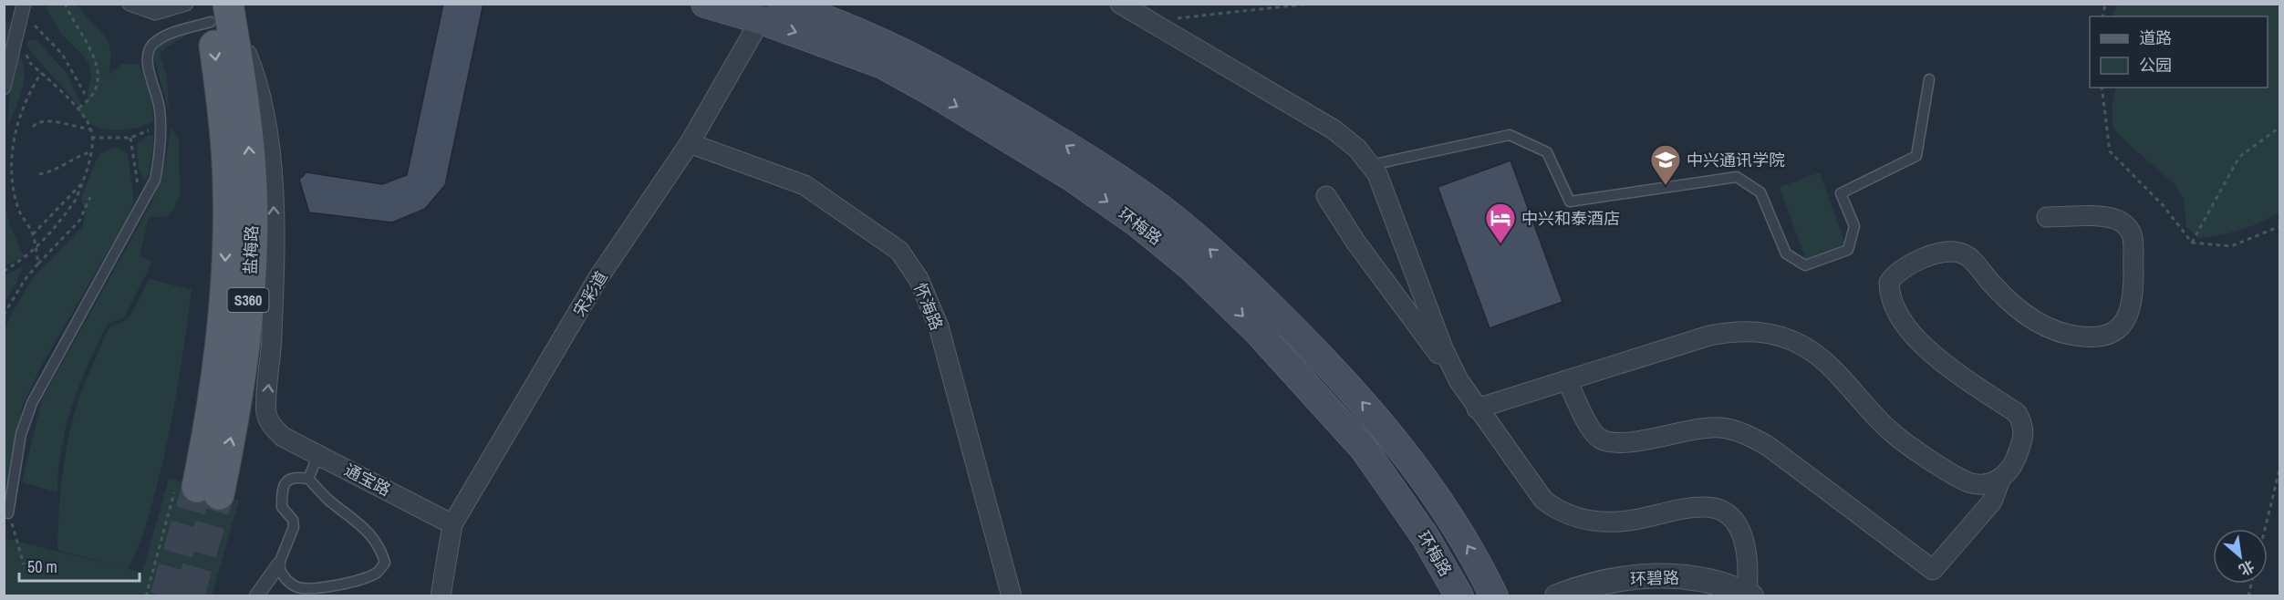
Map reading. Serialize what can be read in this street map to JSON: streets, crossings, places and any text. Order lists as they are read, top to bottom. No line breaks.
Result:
{"streets":{"main road":["环梅路","盐梅路","S360"],"street":["宋彩道","怀海路","通宝路","环碧路"]},"crossings":[["环梅路","宋彩道"],["盐梅路","通宝路"],["宋彩道","怀海路"],["宋彩道","通宝路"]],"one_way":["通宝路"],"places":{"school or university":["中兴通讯学院"],"hotel":["中兴和泰酒店"]},"legend":["道路","公园"],"scale_bar":"50 m","north":"bottom right"}
